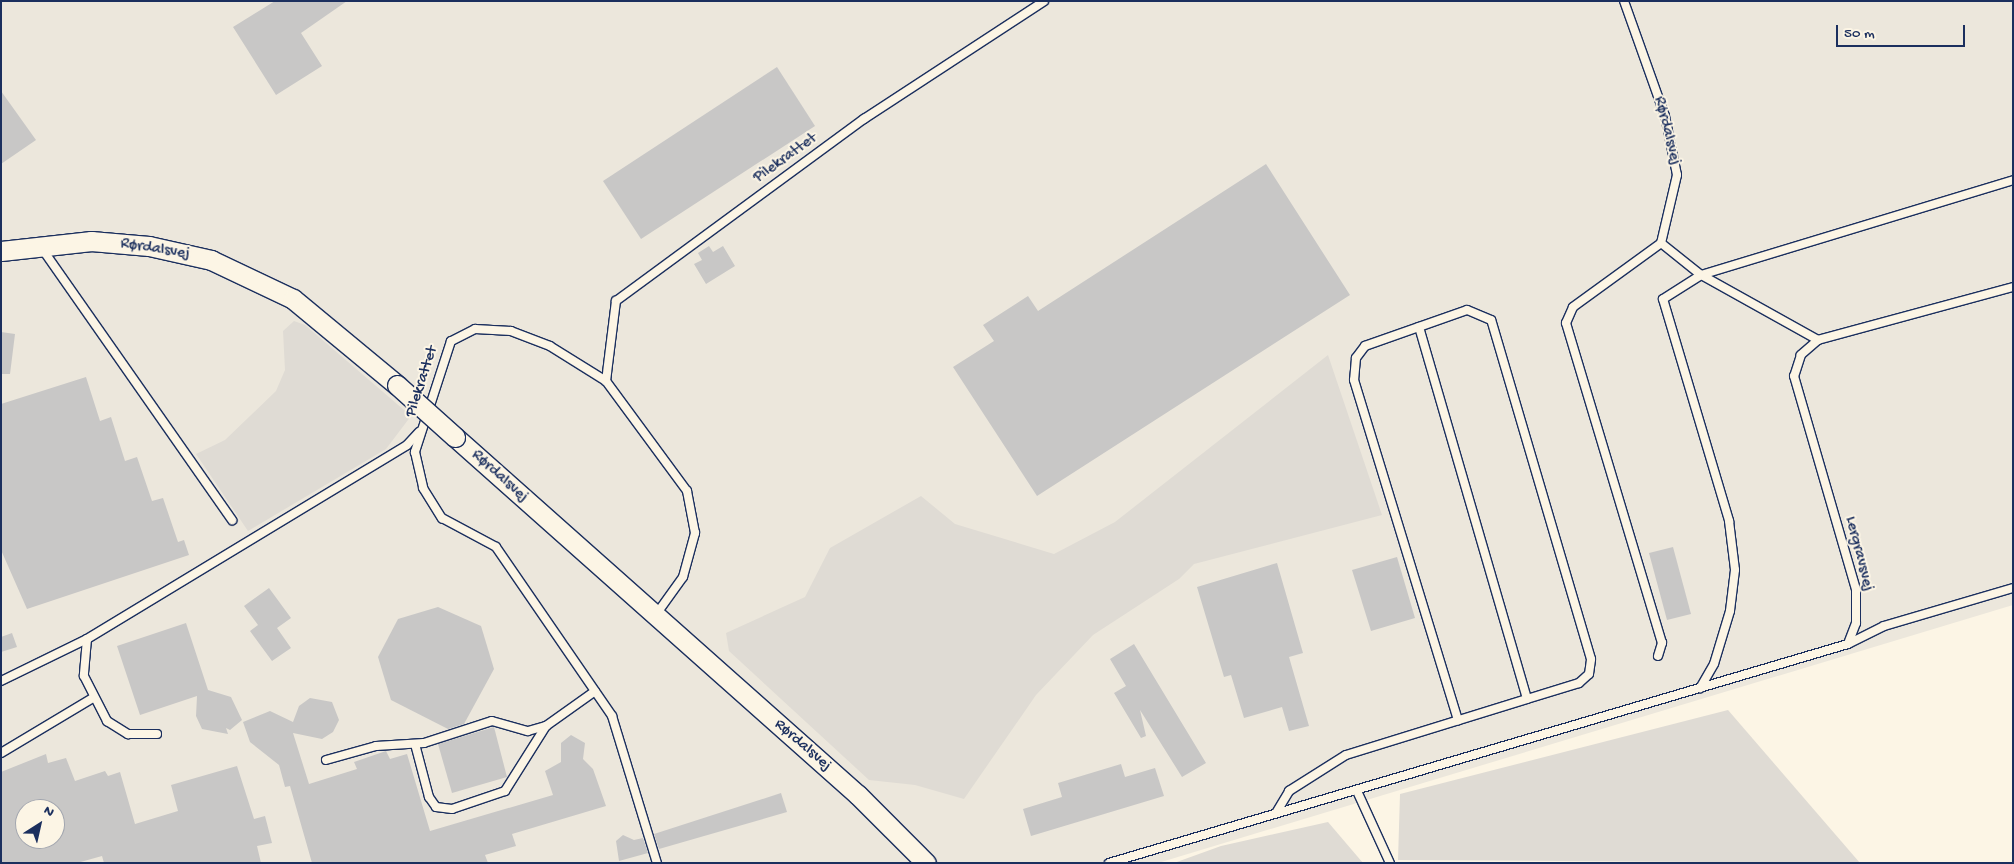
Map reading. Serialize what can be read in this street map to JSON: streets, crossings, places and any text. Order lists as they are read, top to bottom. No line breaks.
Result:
{"streets":{"street":["Rørdalsvej"],"lane":["Pilekrattet","Lergravsvej"]},"crossings":[["Rørdalsvej","Pilekrattet"]],"scale_bar":"50 m","north":"top right"}
